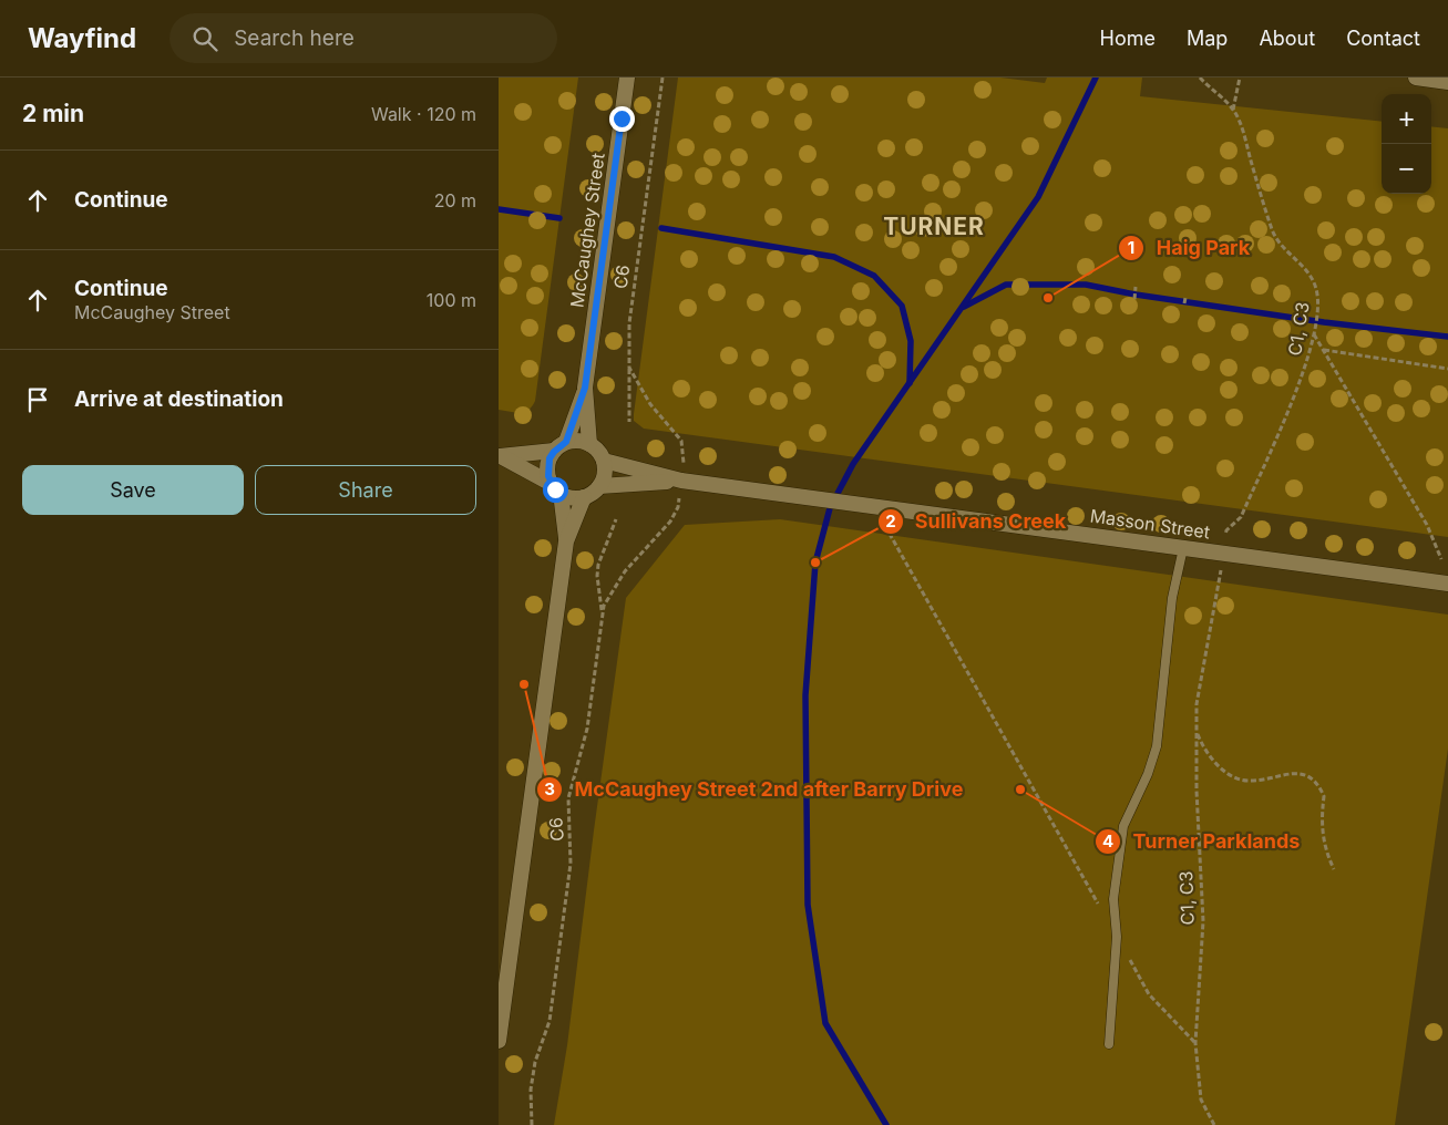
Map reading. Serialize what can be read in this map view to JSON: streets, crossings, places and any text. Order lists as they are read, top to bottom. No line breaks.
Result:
{"streets":{"street":["McCaughey Street","Masson Street"],"path":["C6","C1, C3"]},"crossings":[["McCaughey Street","Masson Street"],["C6","Masson Street"]],"districts":["TURNER"],"places":["Haig Park","Sullivans Creek","McCaughey Street 2nd after Barry Drive","Turner Parklands"],"page":{"header":"Wayfind","search":"Search here","nav":["Home","Map","About","Contact"],"heading":["2 min","Walk · 120 m"],"map_buttons":["+","−"],"list":[["Continue","20 m"],["Continue","McCaughey Street","100 m"],"Arrive at destination"],"buttons":["Save","Share"]}}
